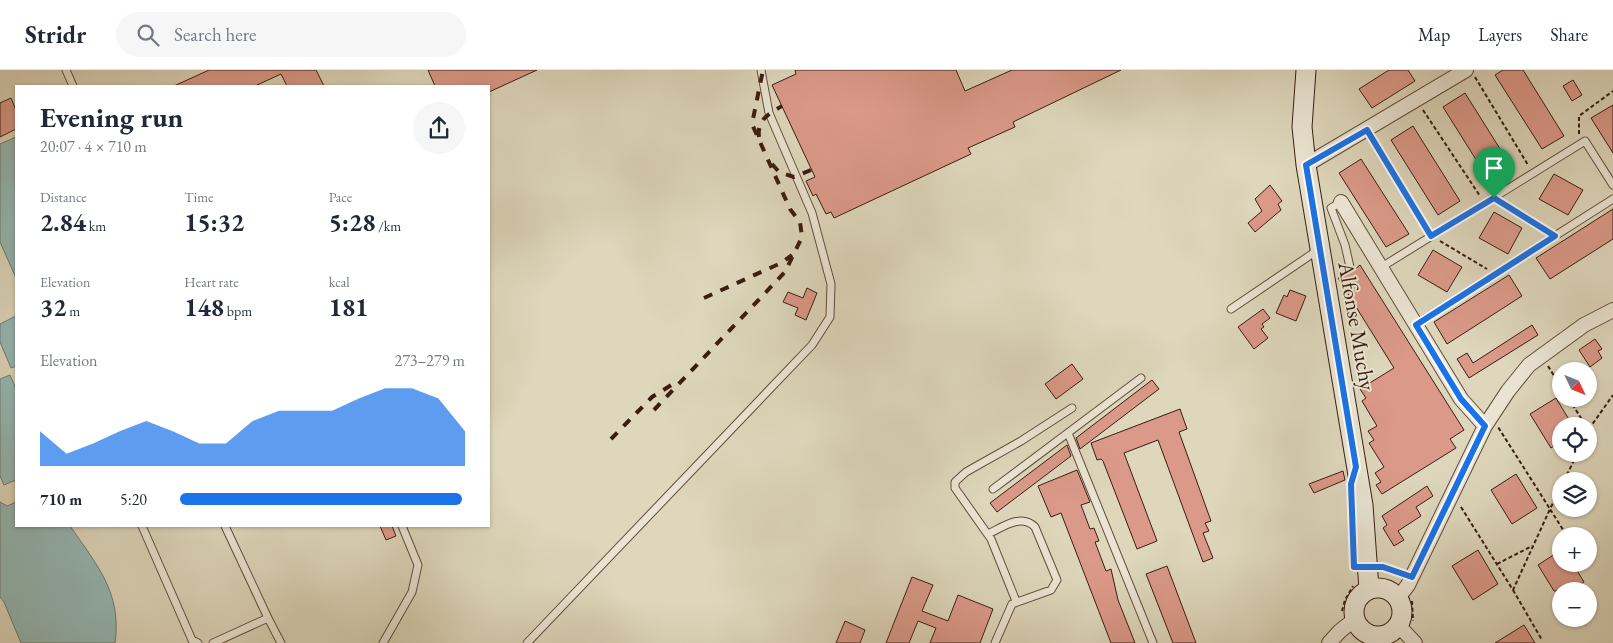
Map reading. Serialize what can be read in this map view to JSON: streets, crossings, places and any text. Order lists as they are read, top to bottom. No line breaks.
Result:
{"streets":{"main road":["Alfonse Muchy"]},"north":"bottom right","page":{"header":"Stridr","search":"Search here","nav":["Map","Layers","Share"],"heading":["Evening run","20:07 · 4 × 710 m"],"stats":[["Distance","2.84 km"],["Time","15:32"],["Pace","5:28 /km"],["Elevation","32 m"],["Heart rate","148 bpm"],["kcal","181"]],"chart":["Elevation","273–279 m"],"map_buttons":["+","−"],"list":[{"name":"710 m","note":"5:20"}]}}
